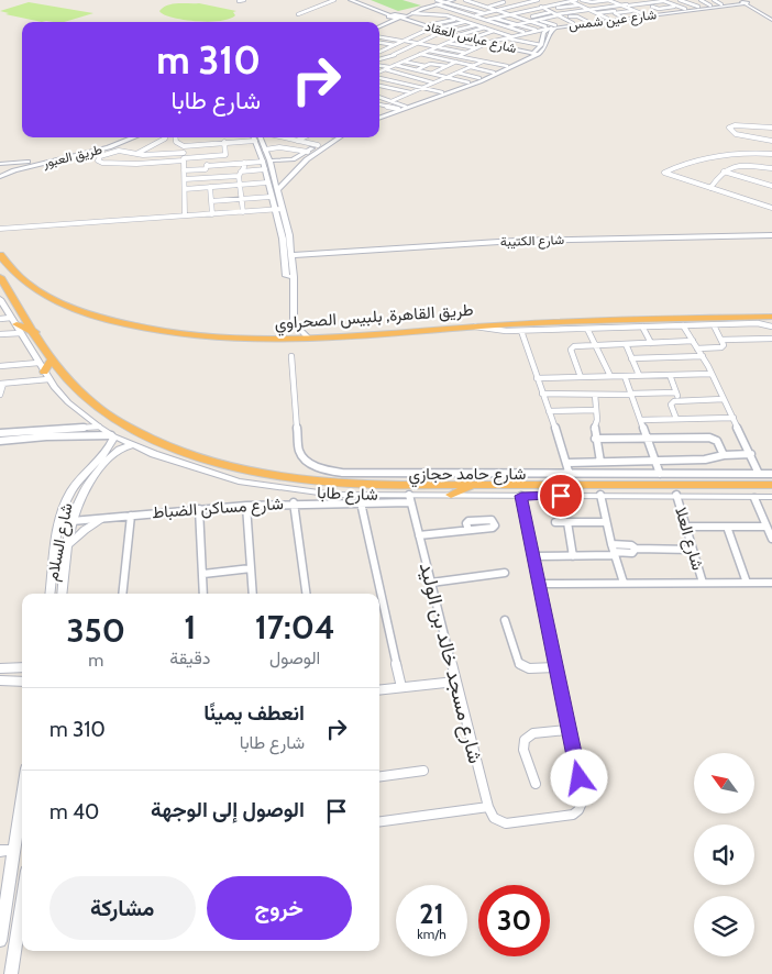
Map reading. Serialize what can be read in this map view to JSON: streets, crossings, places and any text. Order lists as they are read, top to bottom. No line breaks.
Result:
{"streets":{"highway":["طريق القاهرة, بلبيس الصحراوي"],"street":["شارع عين شمس","شارع عباس العقاد","طريق العبور","شارع الكتيبة","شارع حامد حجازي","شارع طابا","شارع مساكن الضباط","شارع العلا","شارع السلام","شارع مسجد خالد بن الوليد"]},"crossings":[["شارع عين شمس","شارع عباس العقاد"],["شارع طابا","شارع مساكن الضباط"],["شارع طابا","شارع العلا"],["شارع طابا","شارع السلام"],["شارع طابا","شارع مسجد خالد بن الوليد"],["شارع مساكن الضباط","شارع السلام"],["شارع مساكن الضباط","شارع مسجد خالد بن الوليد"]],"north":"top left","page":{"turn":["310 m","شارع طابا"],"eta":["17:04","الوصول","1","دقيقة","350","m"],"list":[{"name":"انعطف يمينًا","note":"شارع طابا","value":"310 m"},{"name":"الوصول إلى الوجهة","value":"40 m"}],"buttons":["خروج","مشاركة"],"speed":"21 km/h","limit":"30"}}
